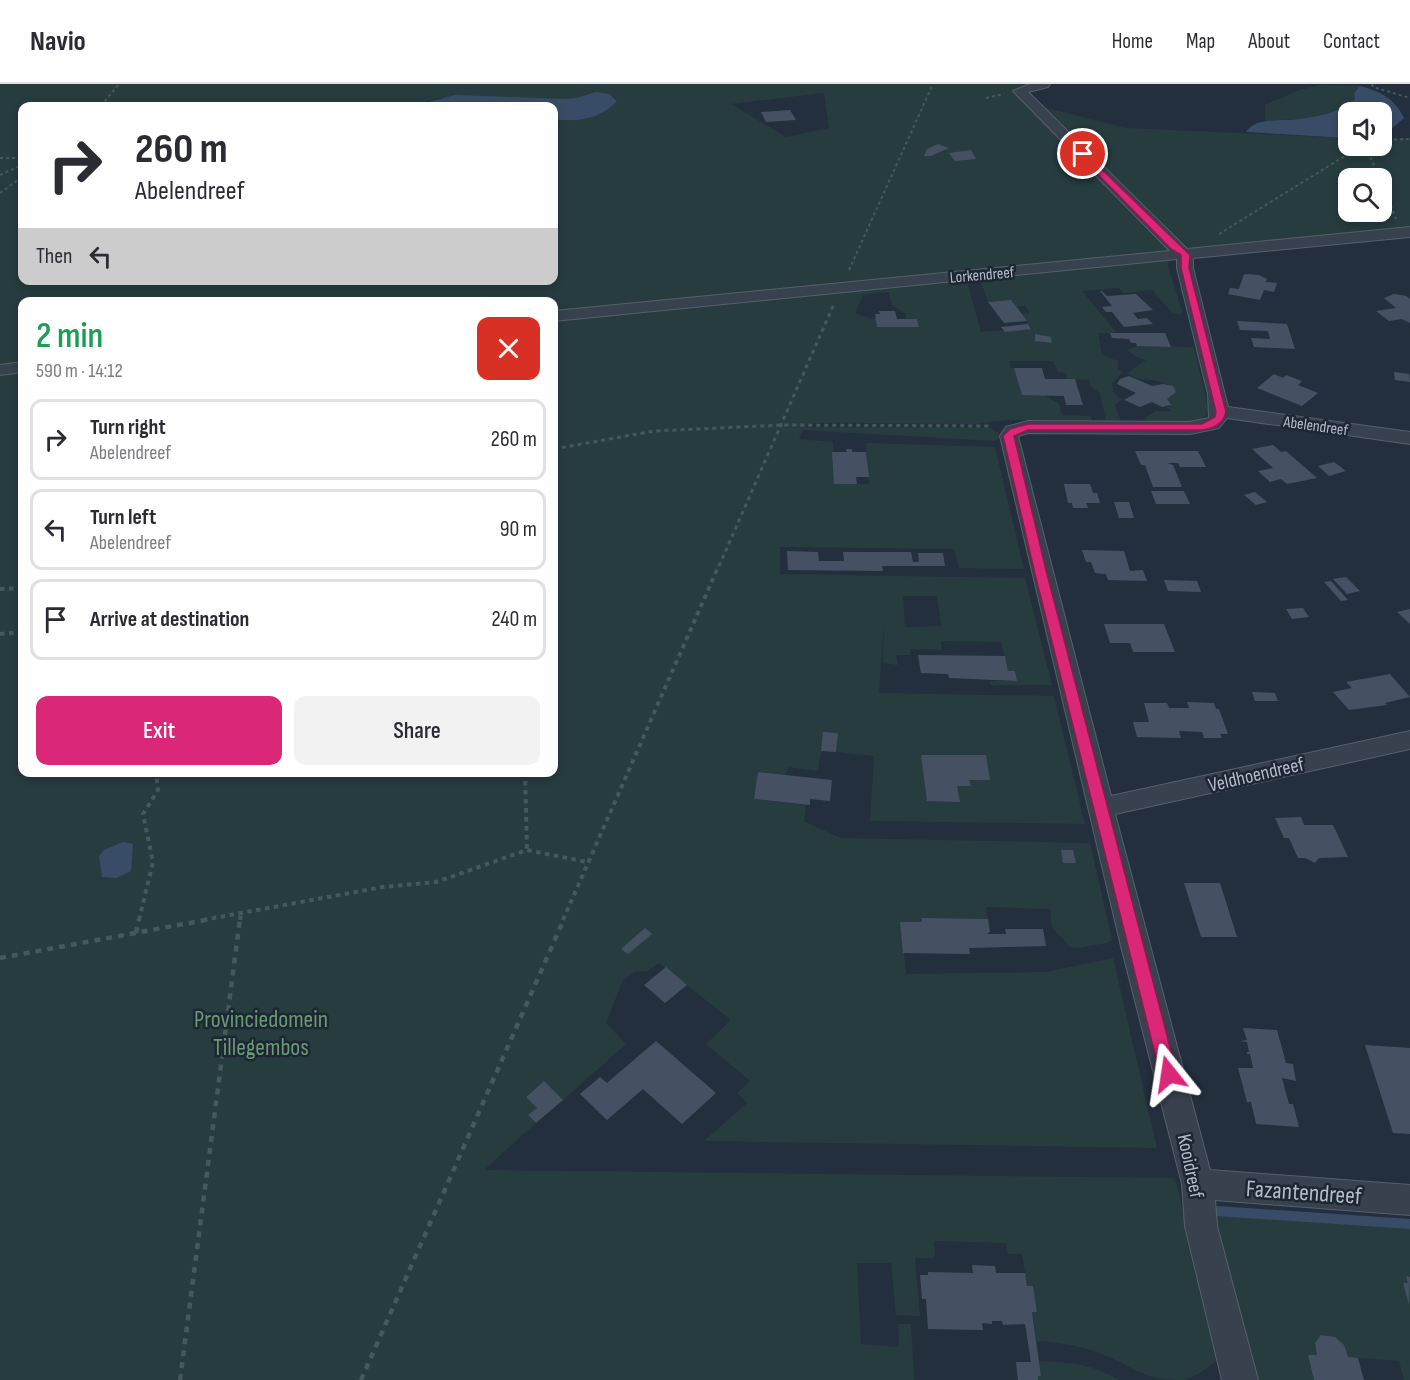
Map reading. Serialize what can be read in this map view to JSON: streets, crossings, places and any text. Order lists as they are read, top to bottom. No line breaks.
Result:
{"streets":{"street":["Lorkendreef","Abelendreef","Veldhoendreef","Kooidreef","Fazantendreef"]},"crossings":[["Veldhoendreef","Kooidreef"],["Kooidreef","Fazantendreef"]],"parks":["Provinciedomein Tillegembos"],"page":{"header":"Navio","nav":["Home","Map","About","Contact"],"turn":["260 m","Abelendreef"],"then":"Then","heading":["2 min","590 m · 14:12"],"list":[{"name":"Turn right","note":"Abelendreef","value":"260 m"},{"name":"Turn left","note":"Abelendreef","value":"90 m"},{"name":"Arrive at destination","value":"240 m"}],"buttons":["Exit","Share"]}}
